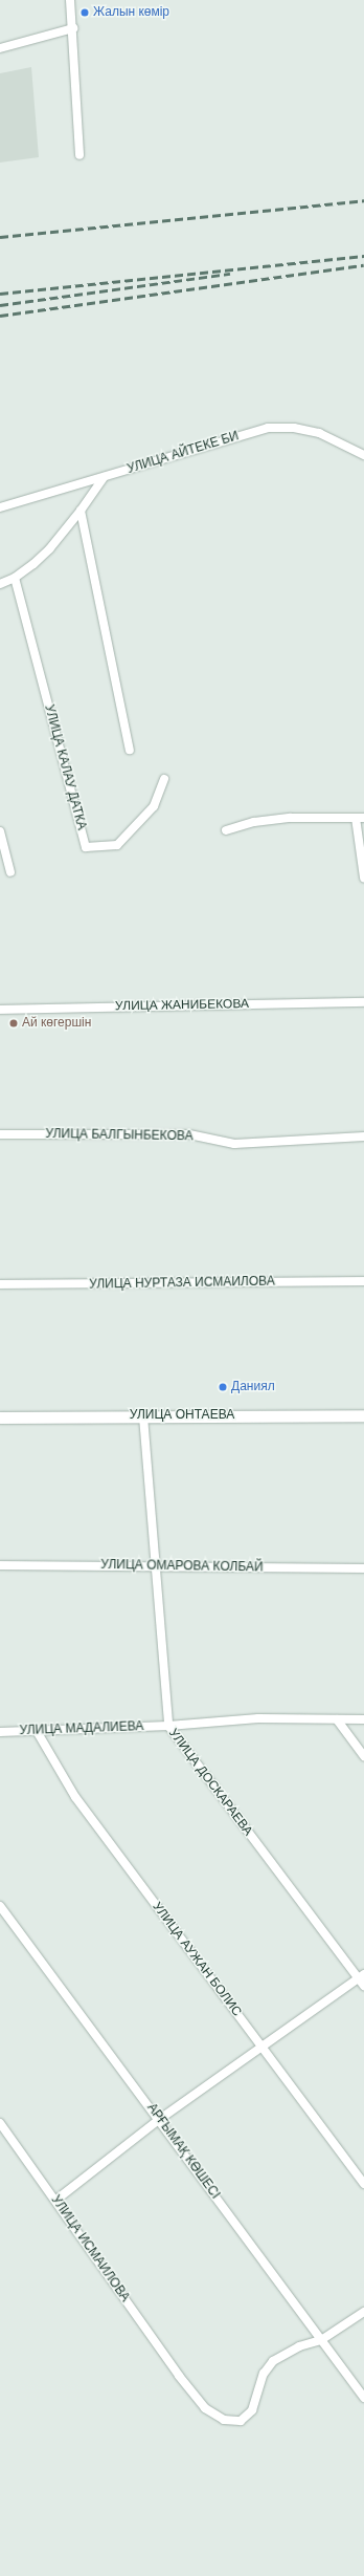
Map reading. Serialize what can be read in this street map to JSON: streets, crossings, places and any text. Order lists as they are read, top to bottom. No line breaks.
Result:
{"streets":{"main road":["УЛИЦА ОНТАЕВА"],"street":["УЛИЦА АЙТЕКЕ БИ","УЛИЦА КАЛАУ ДАТКА","УЛИЦА ЖАНИБЕКОВА","УЛИЦА БАЛГЫНБЕКОВА","УЛИЦА НУРТАЗА ИСМАИЛОВА","УЛИЦА ОМАРОВА КОЛБАЙ","УЛИЦА МАДАЛИЕВА","УЛИЦА ДОСКАРАЕВА","УЛИЦА АУЖАН БОЛИС","АРҒЫМАҚ КӨШЕСІ","УЛИЦА ИСМАИЛОВА"]},"crossings":[["УЛИЦА ОНТАЕВА","УЛИЦА ДОСКАРАЕВА"],["УЛИЦА ОМАРОВА КОЛБАЙ","УЛИЦА ДОСКАРАЕВА"],["УЛИЦА МАДАЛИЕВА","УЛИЦА ДОСКАРАЕВА"],["УЛИЦА МАДАЛИЕВА","УЛИЦА АУЖАН БОЛИС"],["АРҒЫМАҚ КӨШЕСІ","УЛИЦА ИСМАИЛОВА"]],"places":["Жалын көмір","Ай көгершін","Даниял"]}
